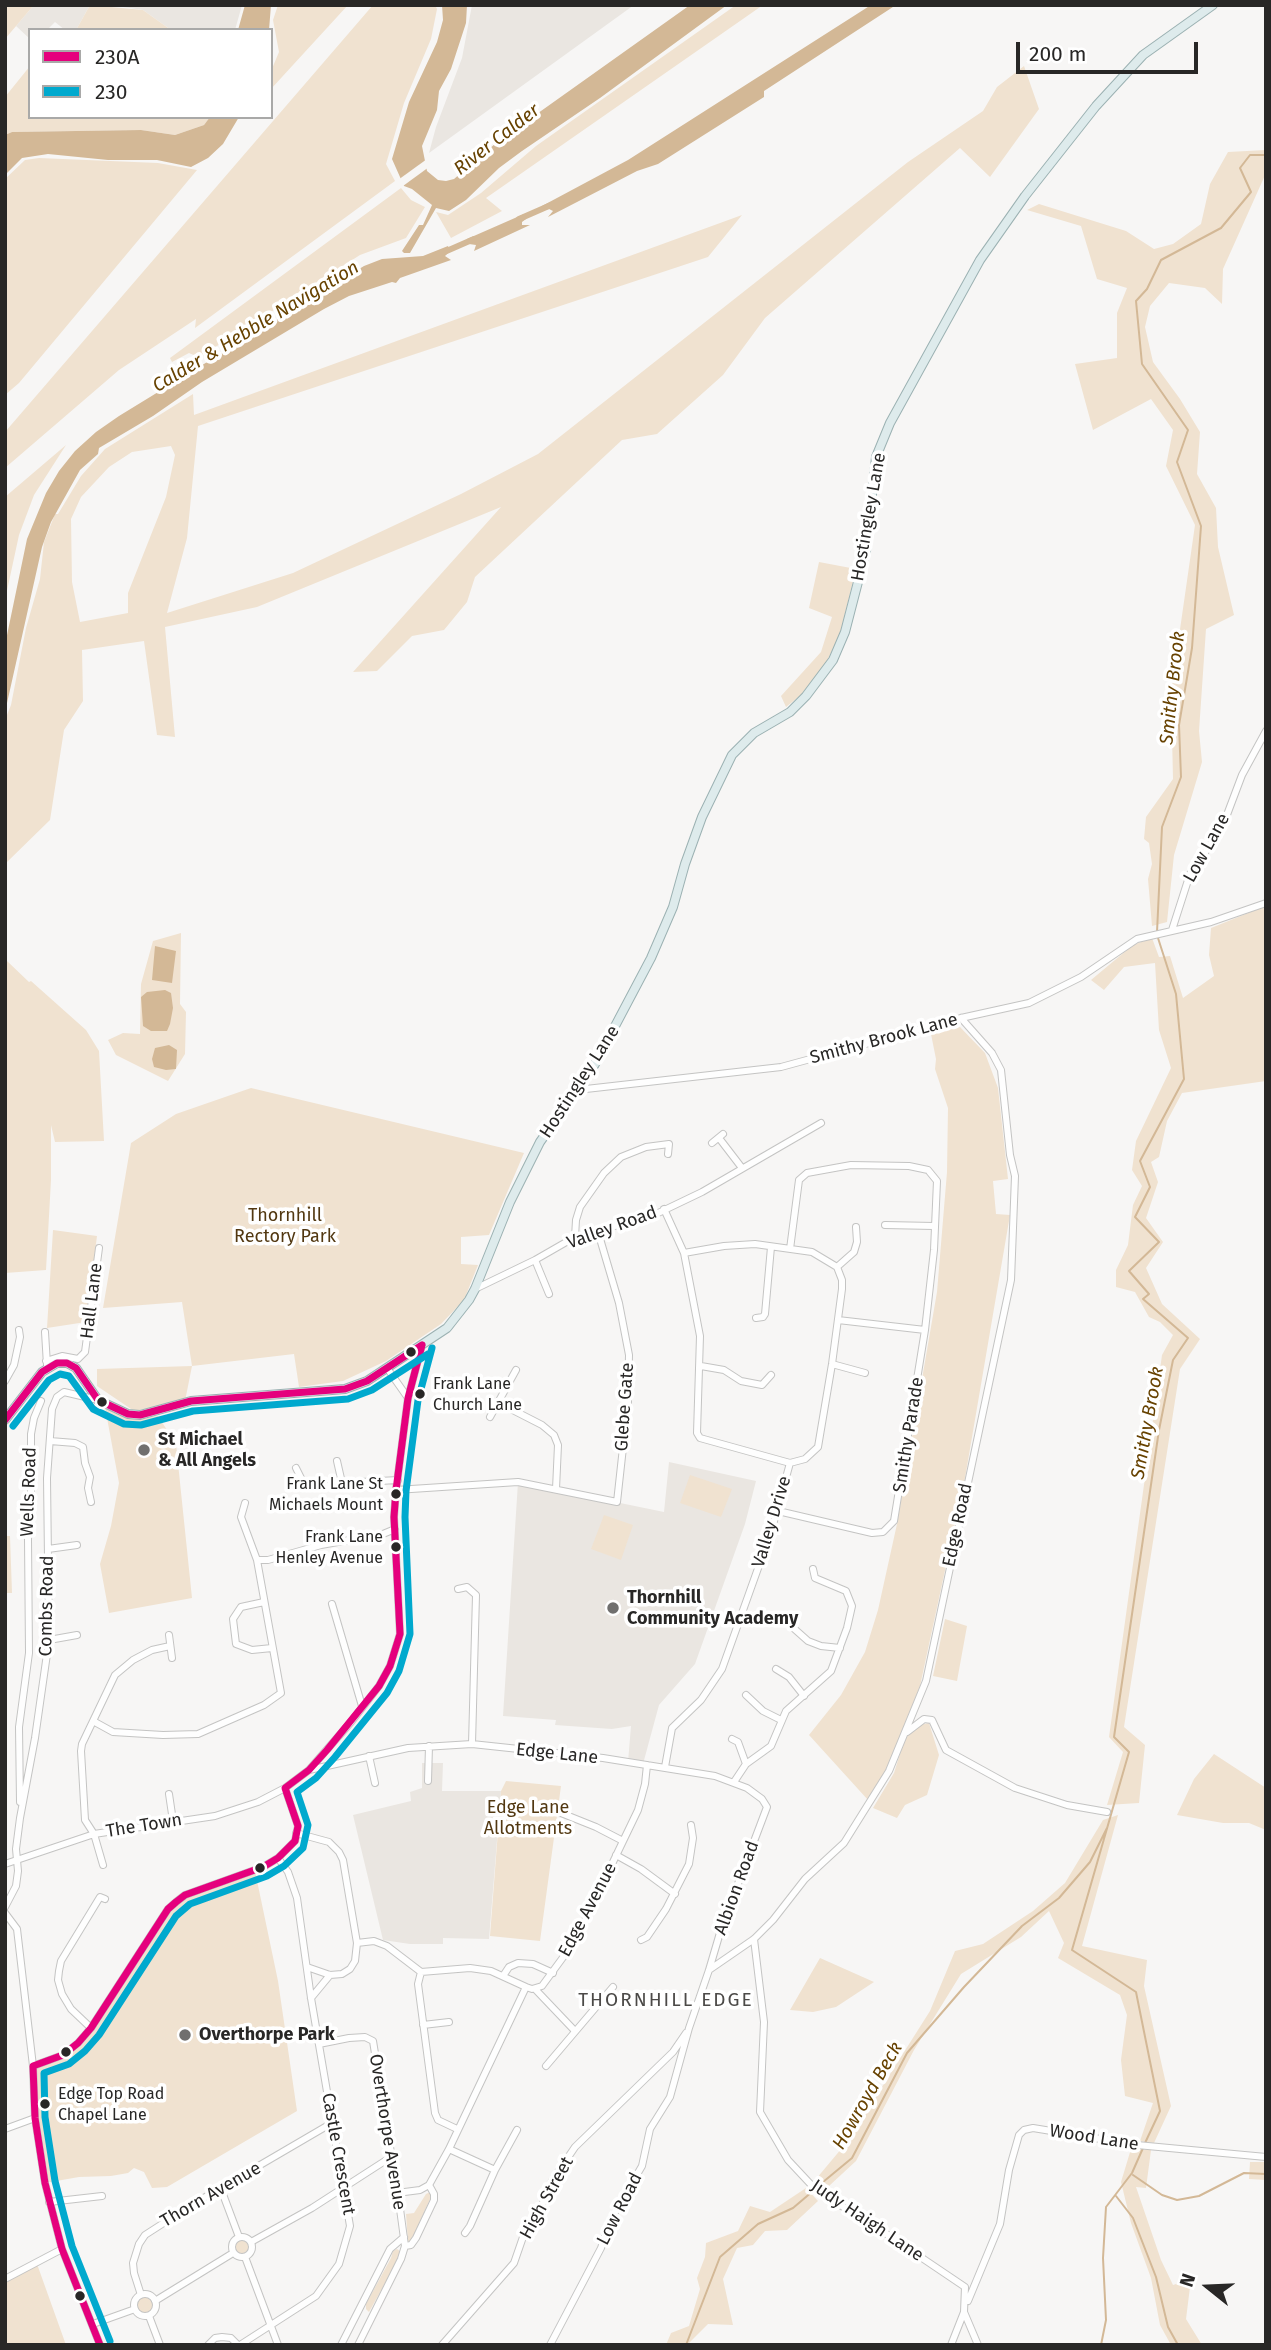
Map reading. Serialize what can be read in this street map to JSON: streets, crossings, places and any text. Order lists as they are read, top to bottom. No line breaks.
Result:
{"streets":{"main road":["Hostingley Lane"],"street":["Low Lane","Smithy Brook Lane","Valley Road","Hall Lane","Glebe Gate","Smithy Parade","Wells Road","Valley Drive","Edge Road","Combs Road","Edge Lane","The Town","Albion Road","Edge Avenue","Overthorpe Avenue","Wood Lane","Castle Crescent","Thorn Avenue","High Street","Low Road","Judy Haigh Lane"]},"crossings":[["Hostingley Lane","Smithy Brook Lane"],["Hostingley Lane","Valley Road"],["Hostingley Lane","Combs Road"],["Low Lane","Smithy Brook Lane"],["Smithy Brook Lane","Edge Road"],["Valley Road","Glebe Gate"],["Smithy Parade","Valley Drive"],["Wells Road","Combs Road"],["Valley Drive","Edge Lane"],["Edge Road","Albion Road"],["Edge Road","Judy Haigh Lane"],["Combs Road","The Town"],["Edge Lane","The Town"],["Edge Lane","Albion Road"],["Edge Lane","Edge Avenue"],["Albion Road","High Street"],["Albion Road","Low Road"],["Overthorpe Avenue","Castle Crescent"],["Wood Lane","Judy Haigh Lane"],["Castle Crescent","Thorn Avenue"],["High Street","Low Road"]],"districts":["THORNHILL EDGE"],"water":["River Calder","Calder & Hebble Navigation","Smithy Brook","Howroyd Beck"],"parks":["Thornhill Rectory Park","Edge Lane Allotments"],"places":["Frank Lane Church Lane","St Michael & All Angels","Frank Lane St Michaels Mount","Frank Lane Henley Avenue","Thornhill Community Academy","Overthorpe Park","Edge Top Road Chapel Lane"],"lines":["transit line 230A","transit line 230"],"legend":["230A","230"],"scale_bar":"200 m","north":"left"}
